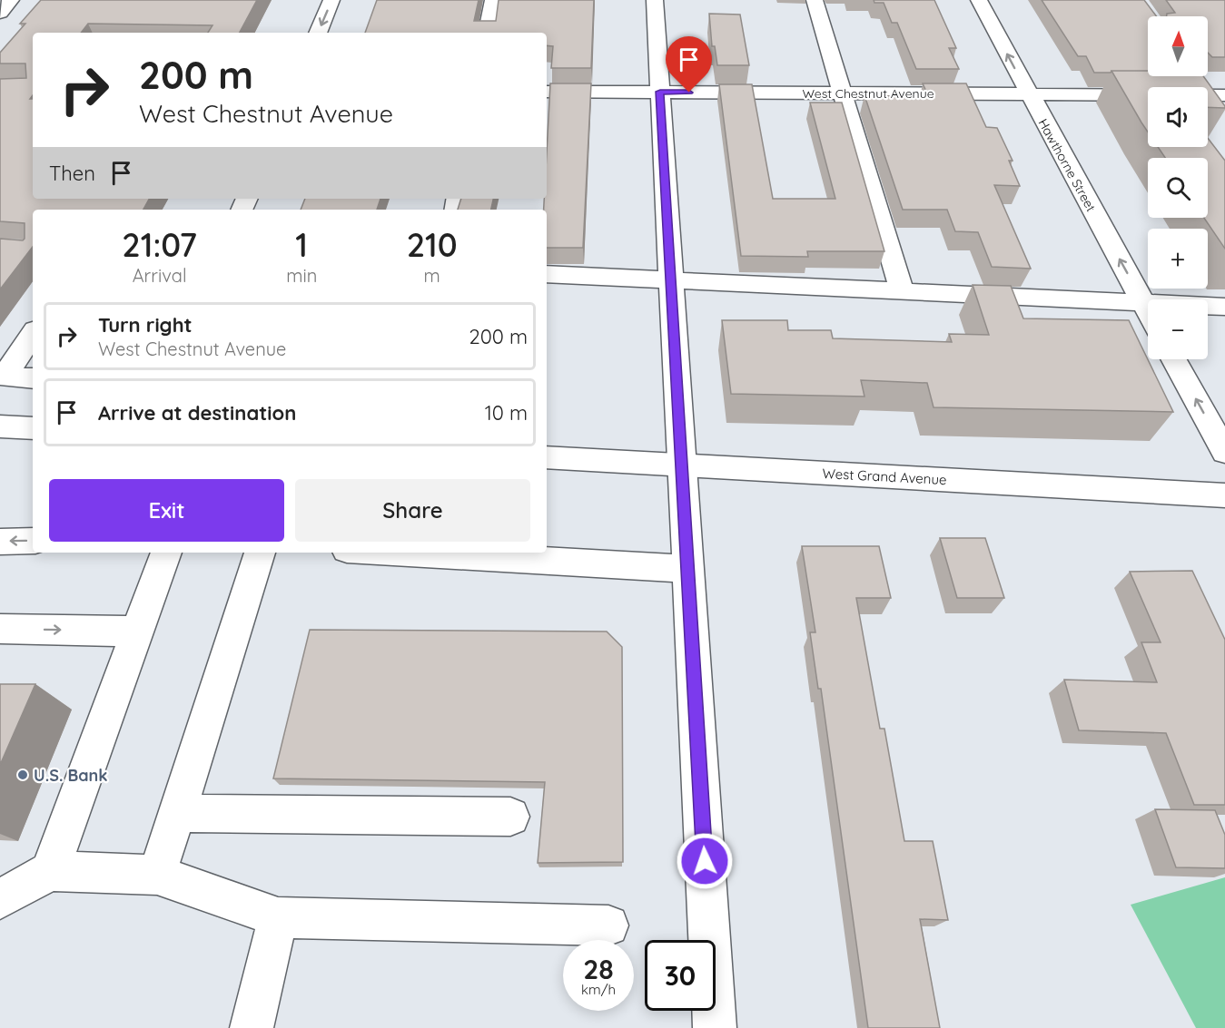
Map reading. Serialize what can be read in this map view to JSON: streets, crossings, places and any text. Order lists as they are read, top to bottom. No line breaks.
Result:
{"streets":{"street":["West Chestnut Avenue","Hawthorne Street","West Grand Avenue"]},"crossings":[["West Chestnut Avenue","Hawthorne Street"]],"places":["U.S. Bank"],"north":"top","page":{"map_buttons":["+","−"],"turn":["200 m","West Chestnut Avenue"],"then":"Then","eta":["21:07","Arrival","1","min","210","m"],"list":[{"name":"Turn right","note":"West Chestnut Avenue","value":"200 m"},{"name":"Arrive at destination","value":"10 m"}],"buttons":["Exit","Share"],"speed":"28 km/h","limit":"30"}}
